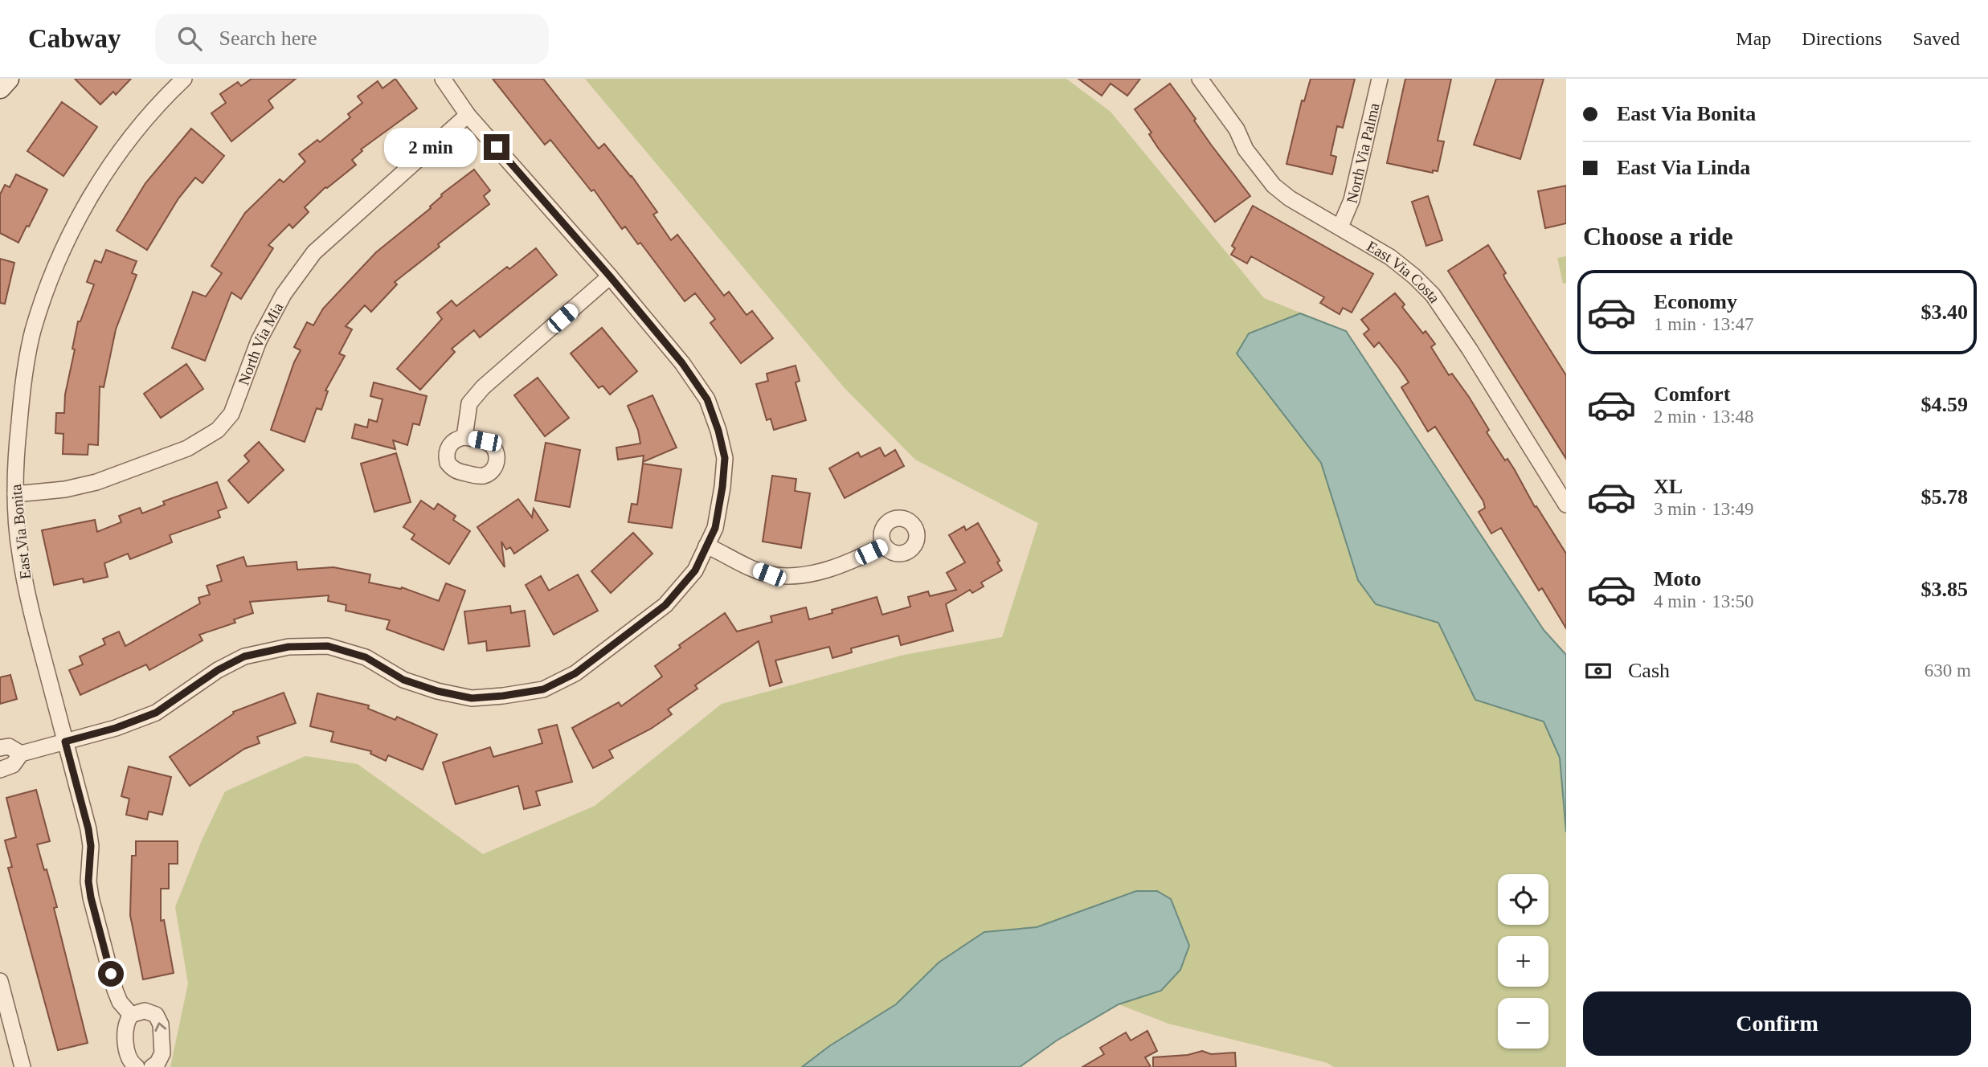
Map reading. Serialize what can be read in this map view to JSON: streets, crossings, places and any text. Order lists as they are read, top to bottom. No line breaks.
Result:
{"streets":{"street":["North Via Palma","East Via Costa","North Via Mia","East Via Bonita"]},"crossings":[["North Via Palma","East Via Costa"],["North Via Mia","East Via Bonita"]],"page":{"header":"Cabway","search":"Search here","nav":["Map","Directions","Saved"],"banner":["East Via Bonita","East Via Linda"],"bubble":"2 min","heading":"Choose a ride","list":[{"name":"Economy","note":"1 min · 13:47","value":"$3.40"},{"name":"Comfort","note":"2 min · 13:48","value":"$4.59"},{"name":"XL","note":"3 min · 13:49","value":"$5.78"},{"name":"Moto","note":"4 min · 13:50","value":"$3.85"}],"pay":["Cash","630 m"],"map_buttons":["+","−"],"buttons":"Confirm"}}
